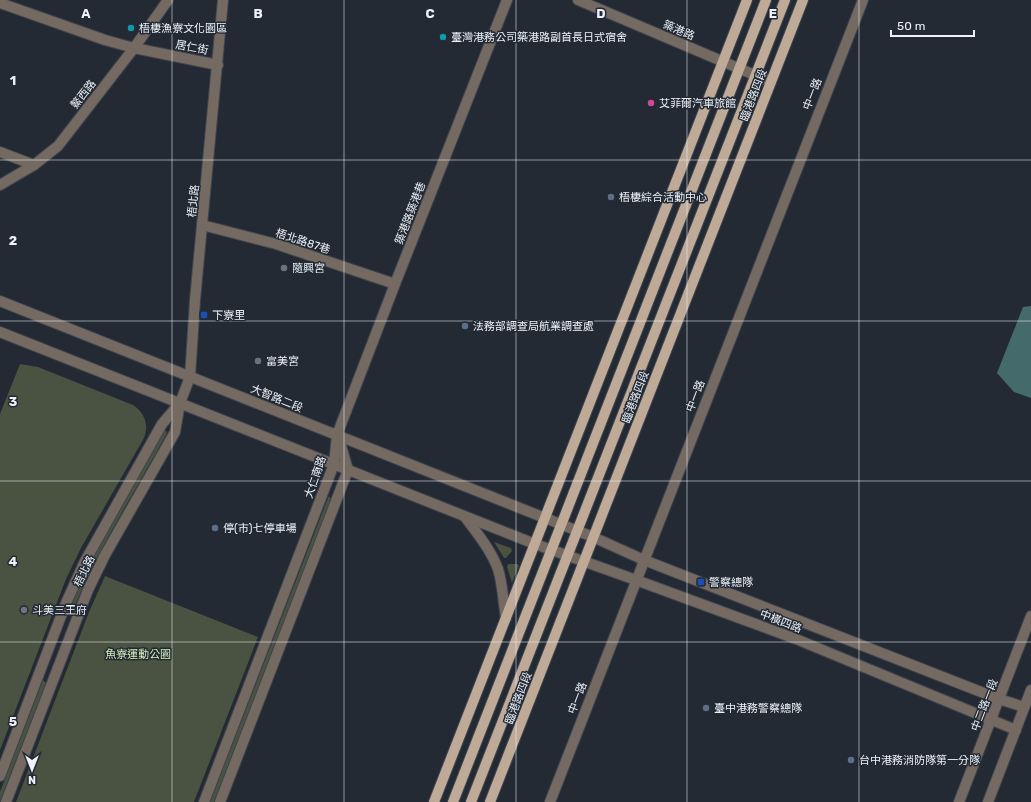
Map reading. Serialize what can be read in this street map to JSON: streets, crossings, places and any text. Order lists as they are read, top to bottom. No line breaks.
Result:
{"streets":{"main road":["臨港路四段"],"street":["築港路","居仁街","鰲西路","中一路","梧北路","築港路築港巷","梧北路87巷","大智路二段","大仁南路","中橫四路","中二路一段"]},"crossings":[["築港路","臨港路四段"],["居仁街","鰲西路"],["居仁街","梧北路"],["中一路","中橫四路"],["臨港路四段","大智路二段"],["臨港路四段","中橫四路"],["梧北路","梧北路87巷"],["梧北路","大智路二段"],["築港路築港巷","梧北路87巷"],["築港路築港巷","大智路二段"],["築港路築港巷","大仁南路"],["大智路二段","大仁南路"],["大智路二段","中橫四路"],["中橫四路","中二路一段"]],"parks":["魚寮運動公園"],"places":{"other":["梧棲漁寮文化園區","臺灣港務公司築港路副首長日式宿舍","艾菲爾汽車旅館","梧棲綜合活動中心","隨興宮","法務部調查局航業調查處","富美宮","停(市)七停車場","斗美三王府","臺中港務警察總隊","台中港務消防隊第一分隊"],"transit":["下寮里","警察總隊"]},"scale_bar":"50 m","north":"bottom","grid":{"columns":["A","B","C","D","E"],"rows":["1","2","3","4","5"]}}
